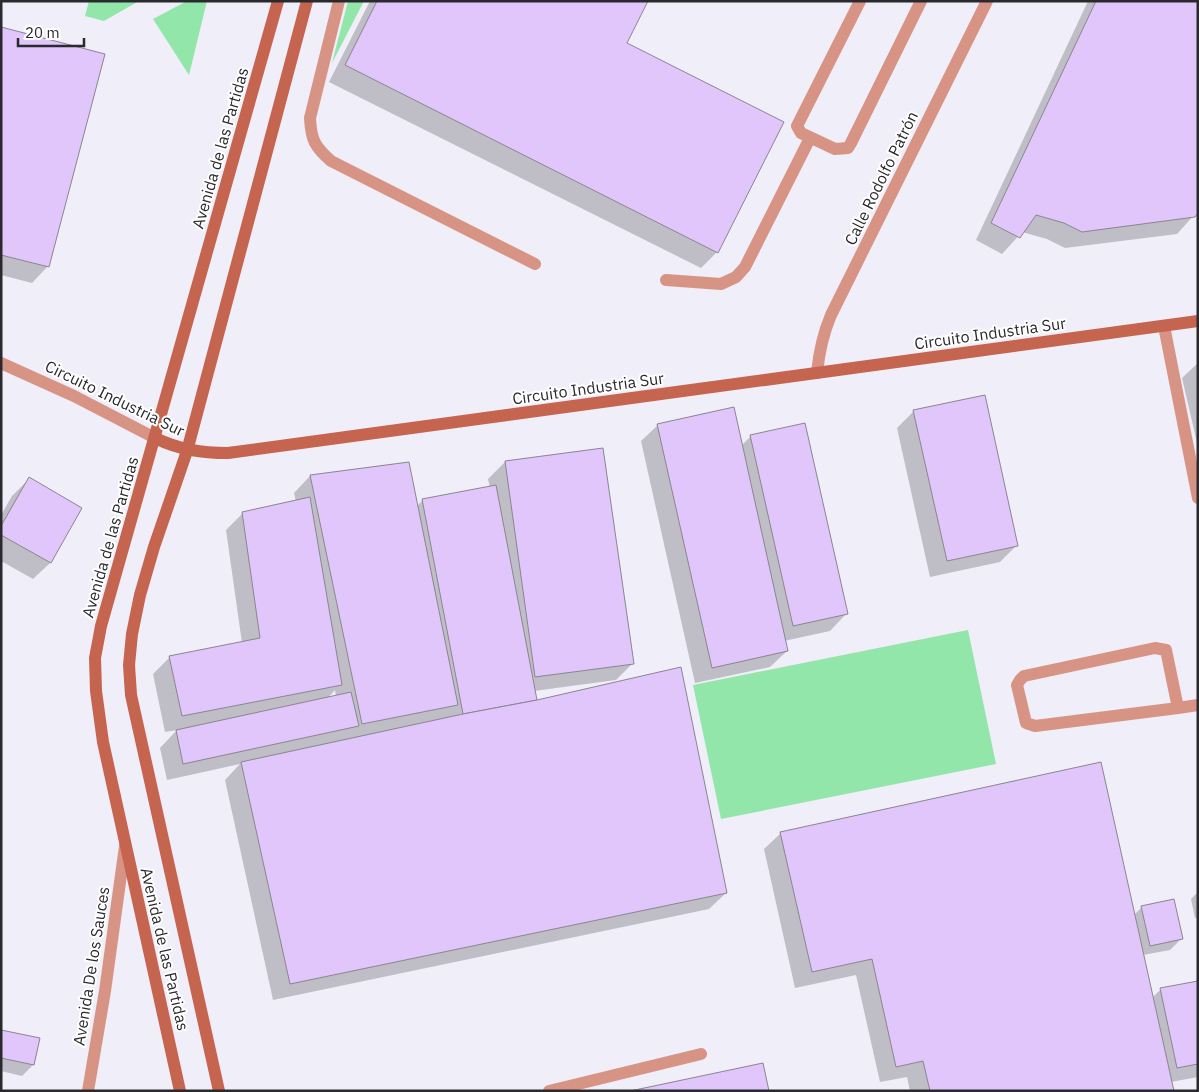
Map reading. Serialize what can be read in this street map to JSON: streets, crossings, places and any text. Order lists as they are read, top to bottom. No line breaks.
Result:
{"streets":{"main road":["Avenida de las Partidas","Circuito Industria Sur"],"street":["Calle Rodolfo Patrón","Avenida De los Sauces"]},"crossings":[["Avenida de las Partidas","Circuito Industria Sur"],["Avenida de las Partidas","Avenida De los Sauces"],["Calle Rodolfo Patrón","Circuito Industria Sur"]],"scale_bar":"20 m"}
